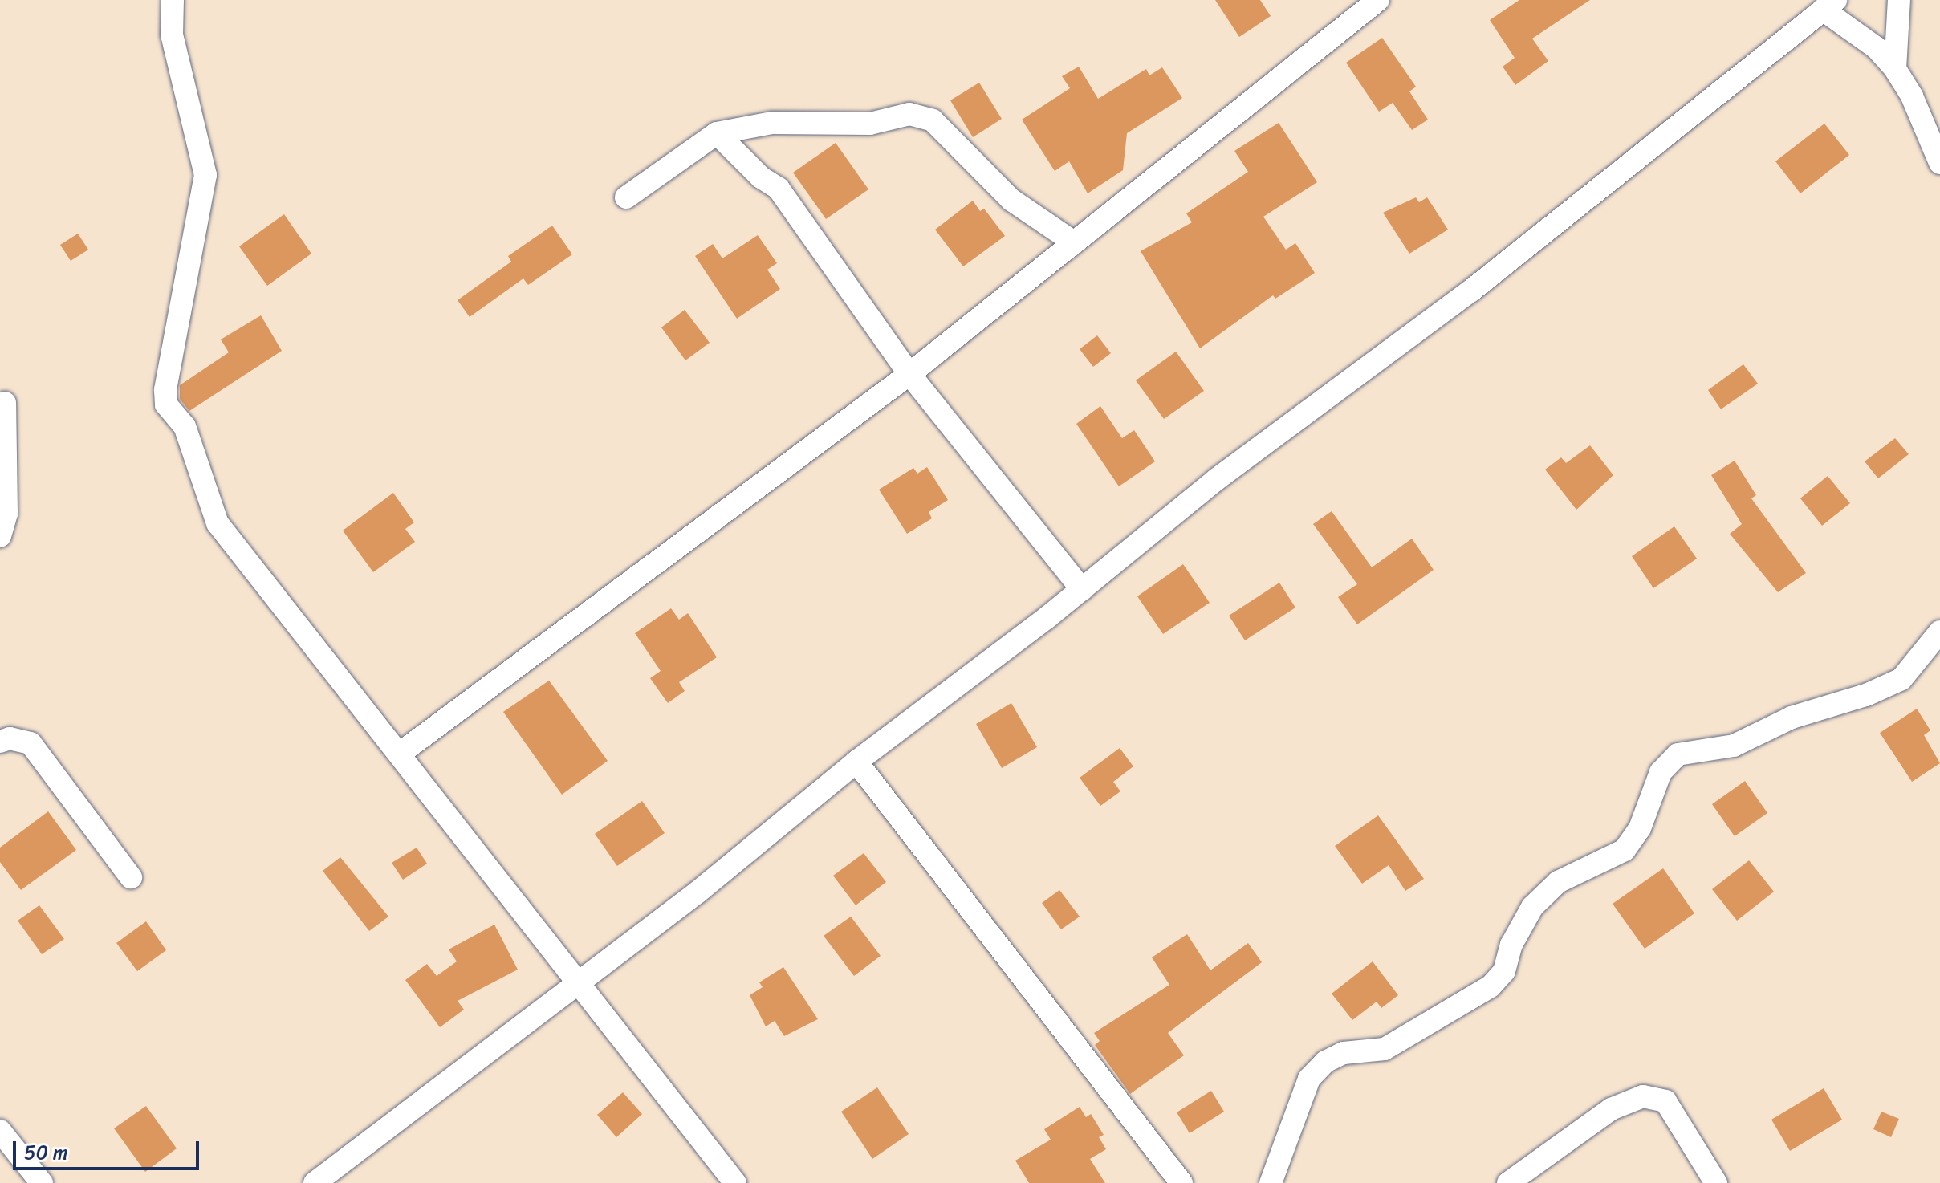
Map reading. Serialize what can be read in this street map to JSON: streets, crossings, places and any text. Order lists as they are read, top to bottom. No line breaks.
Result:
{"scale_bar":"50 m"}
